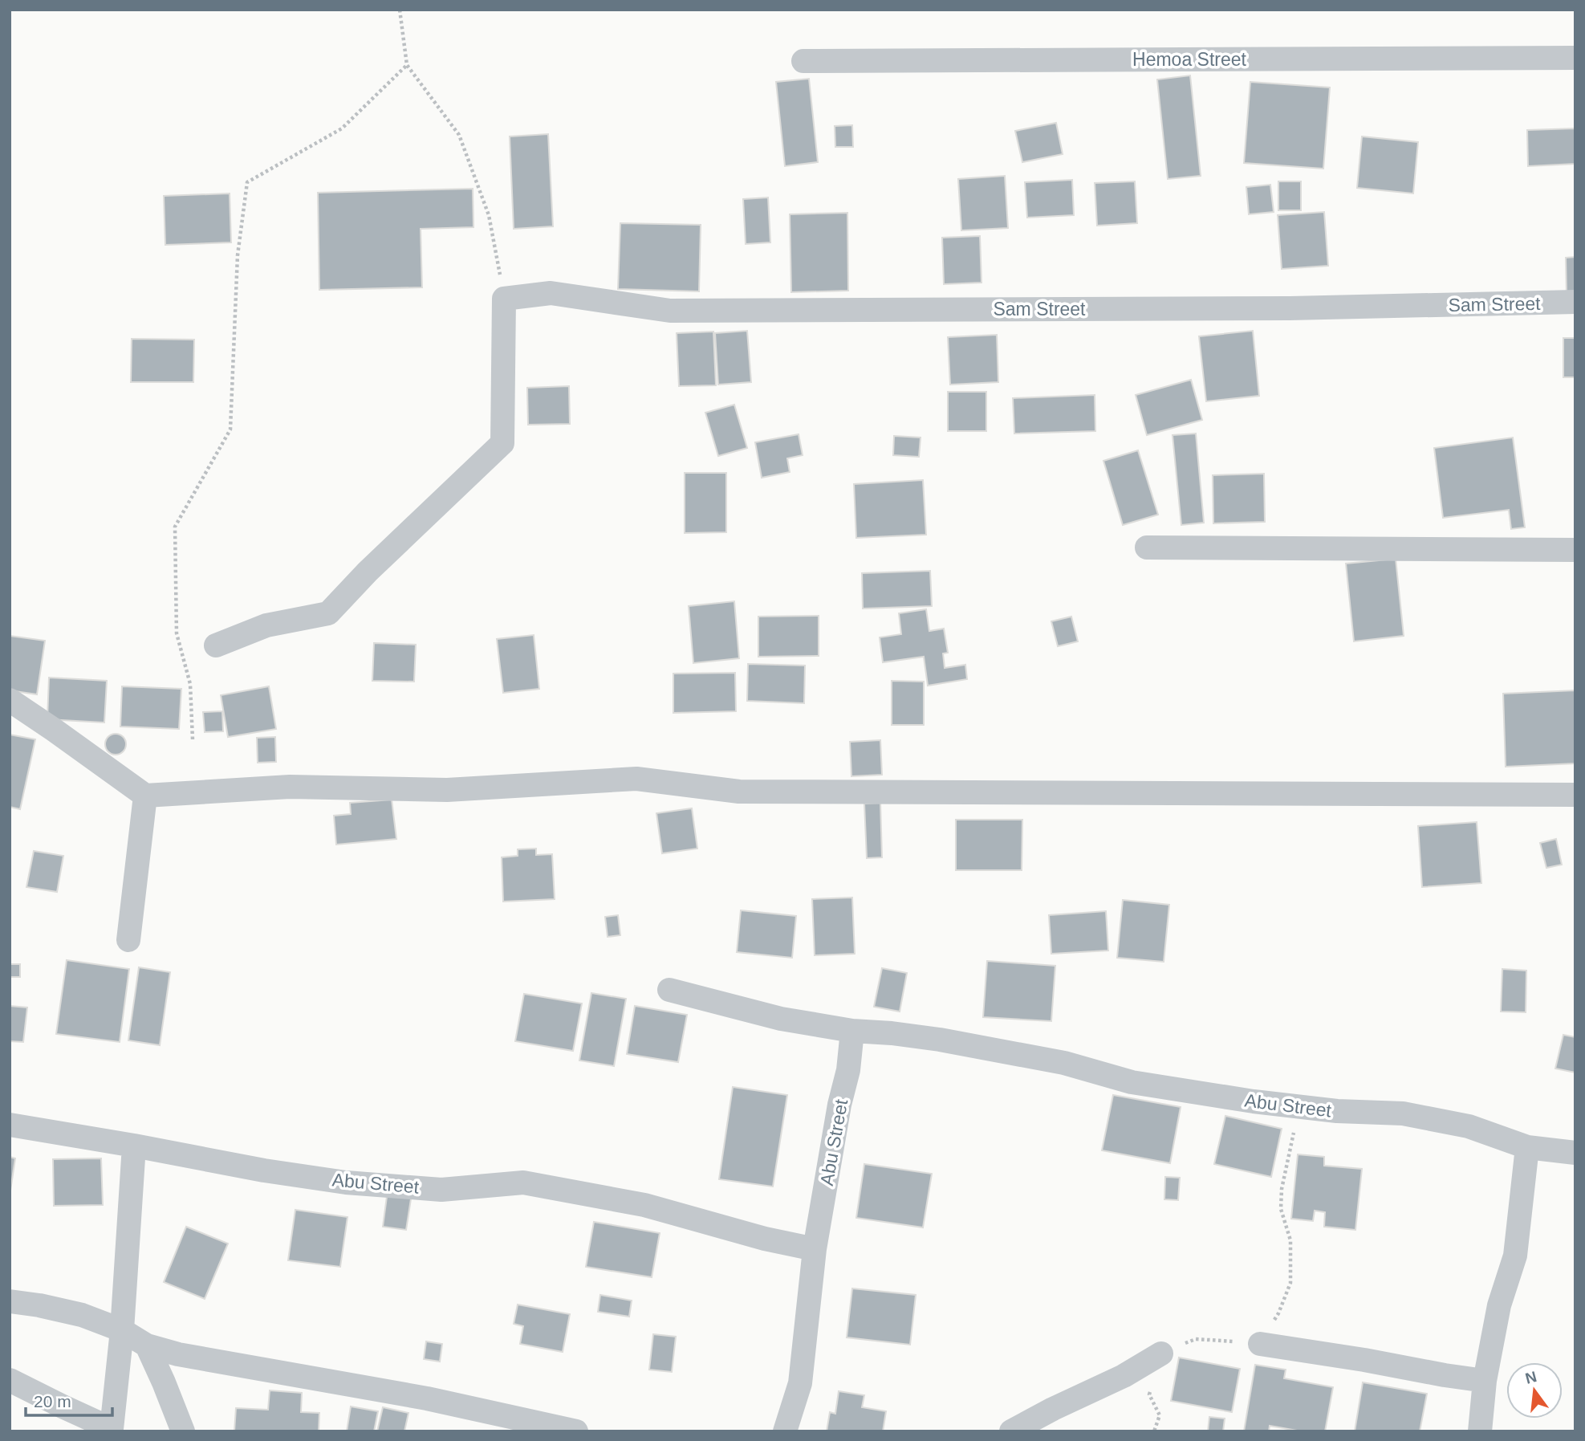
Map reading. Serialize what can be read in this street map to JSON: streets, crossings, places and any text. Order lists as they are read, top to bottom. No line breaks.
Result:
{"streets":{"street":["Hemoa Street","Sam Street","Abu Street"]},"scale_bar":"20 m","north":"top"}
